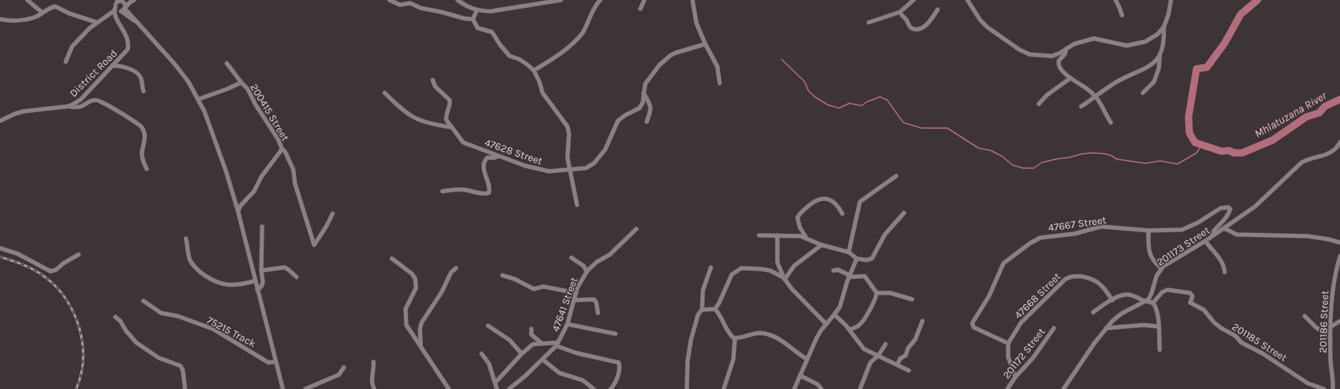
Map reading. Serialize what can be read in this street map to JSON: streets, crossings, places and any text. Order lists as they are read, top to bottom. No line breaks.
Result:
{"streets":{"street":["District Road","200415 Street","47628 Street","47667 Street","201173 Street","47668 Street","47641 Street","201186 Street","75215 Track","201185 Street","201172 Street"]},"crossings":[["47667 Street","201173 Street"],["47667 Street","47668 Street"]],"water":["Mhlatuzana River"]}
